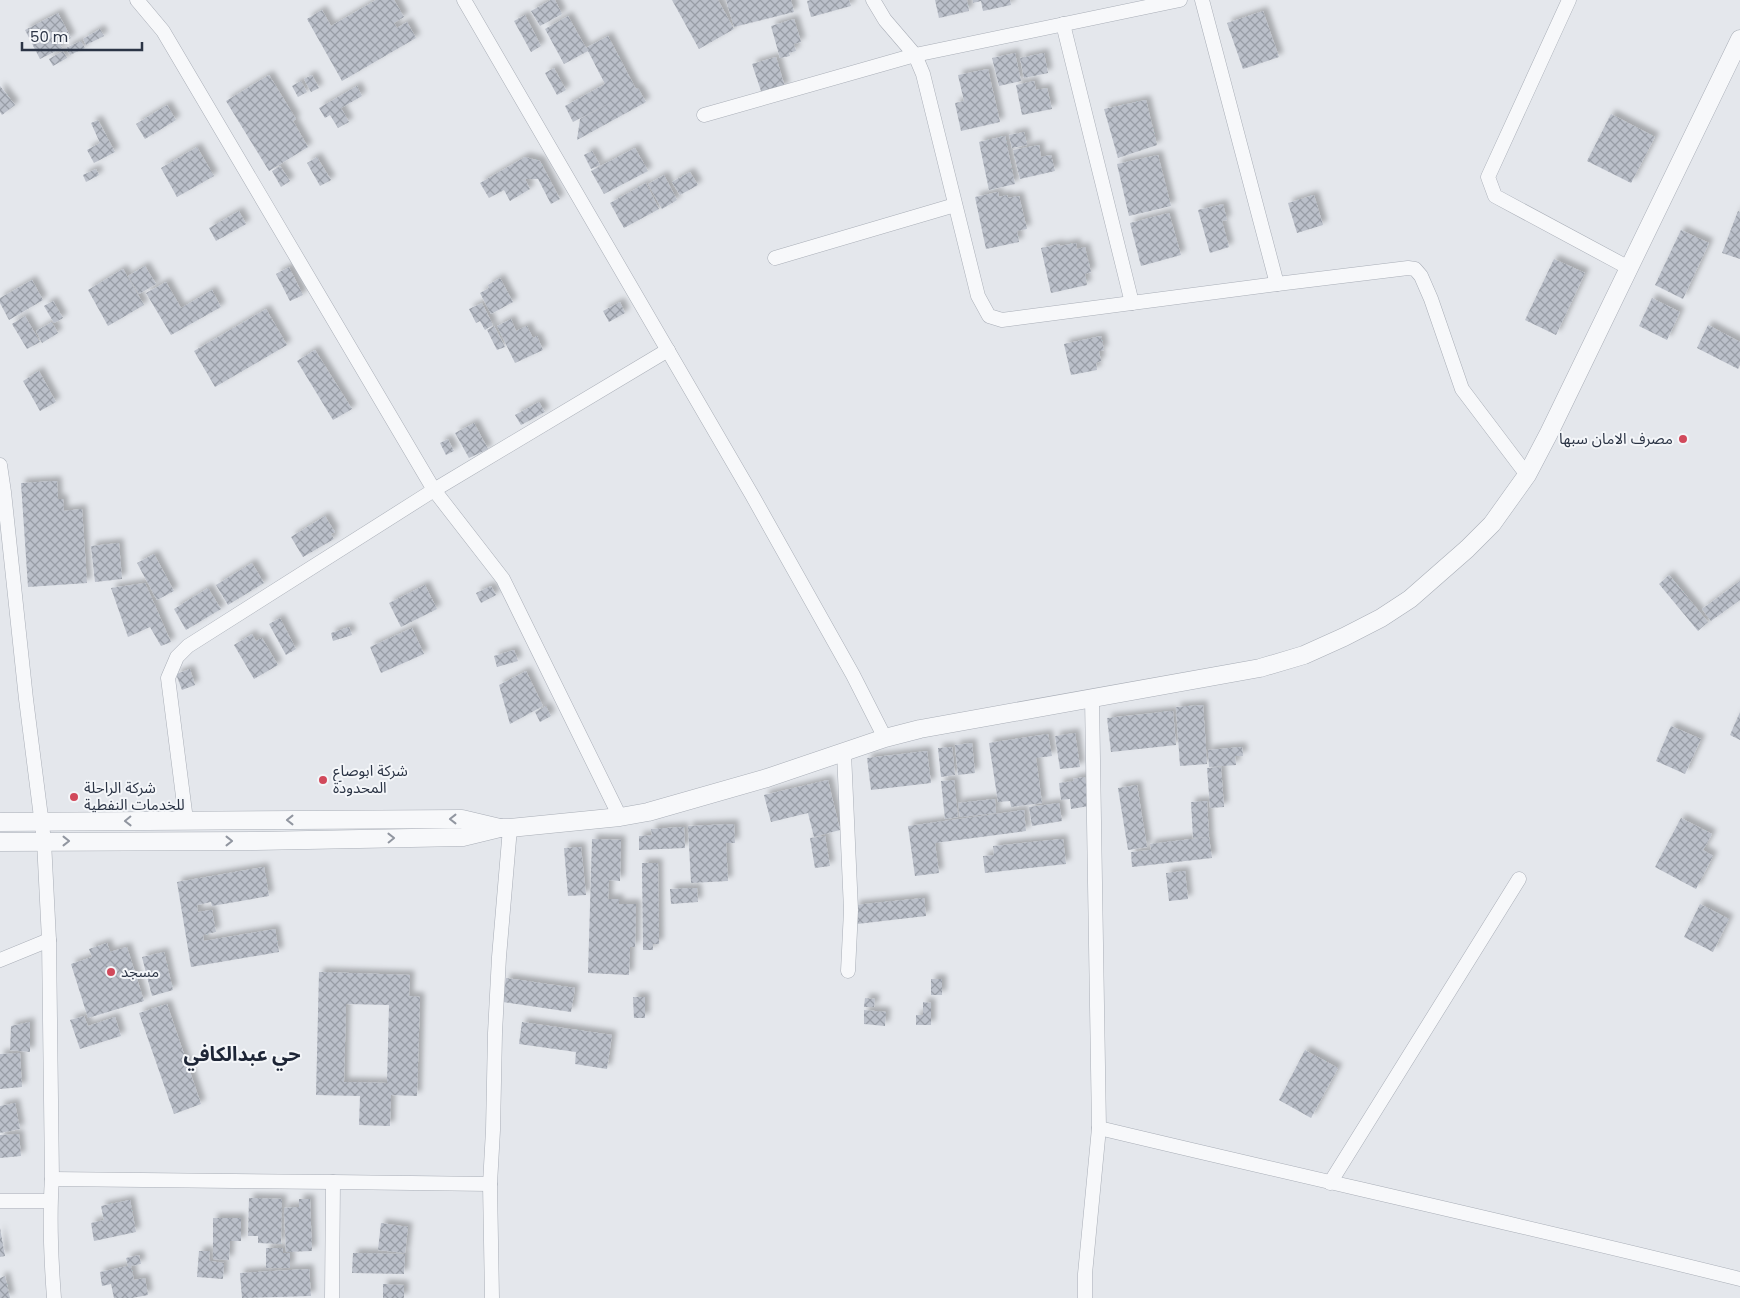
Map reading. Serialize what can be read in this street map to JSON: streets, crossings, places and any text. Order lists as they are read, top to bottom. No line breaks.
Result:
{"districts":["حي عبدالكافي"],"places":["مصرف الامان سبها","شركة ابوصاع المحدودة","شركة الراحلة للخدمات النفطية","مسجد"],"scale_bar":"50 m"}
